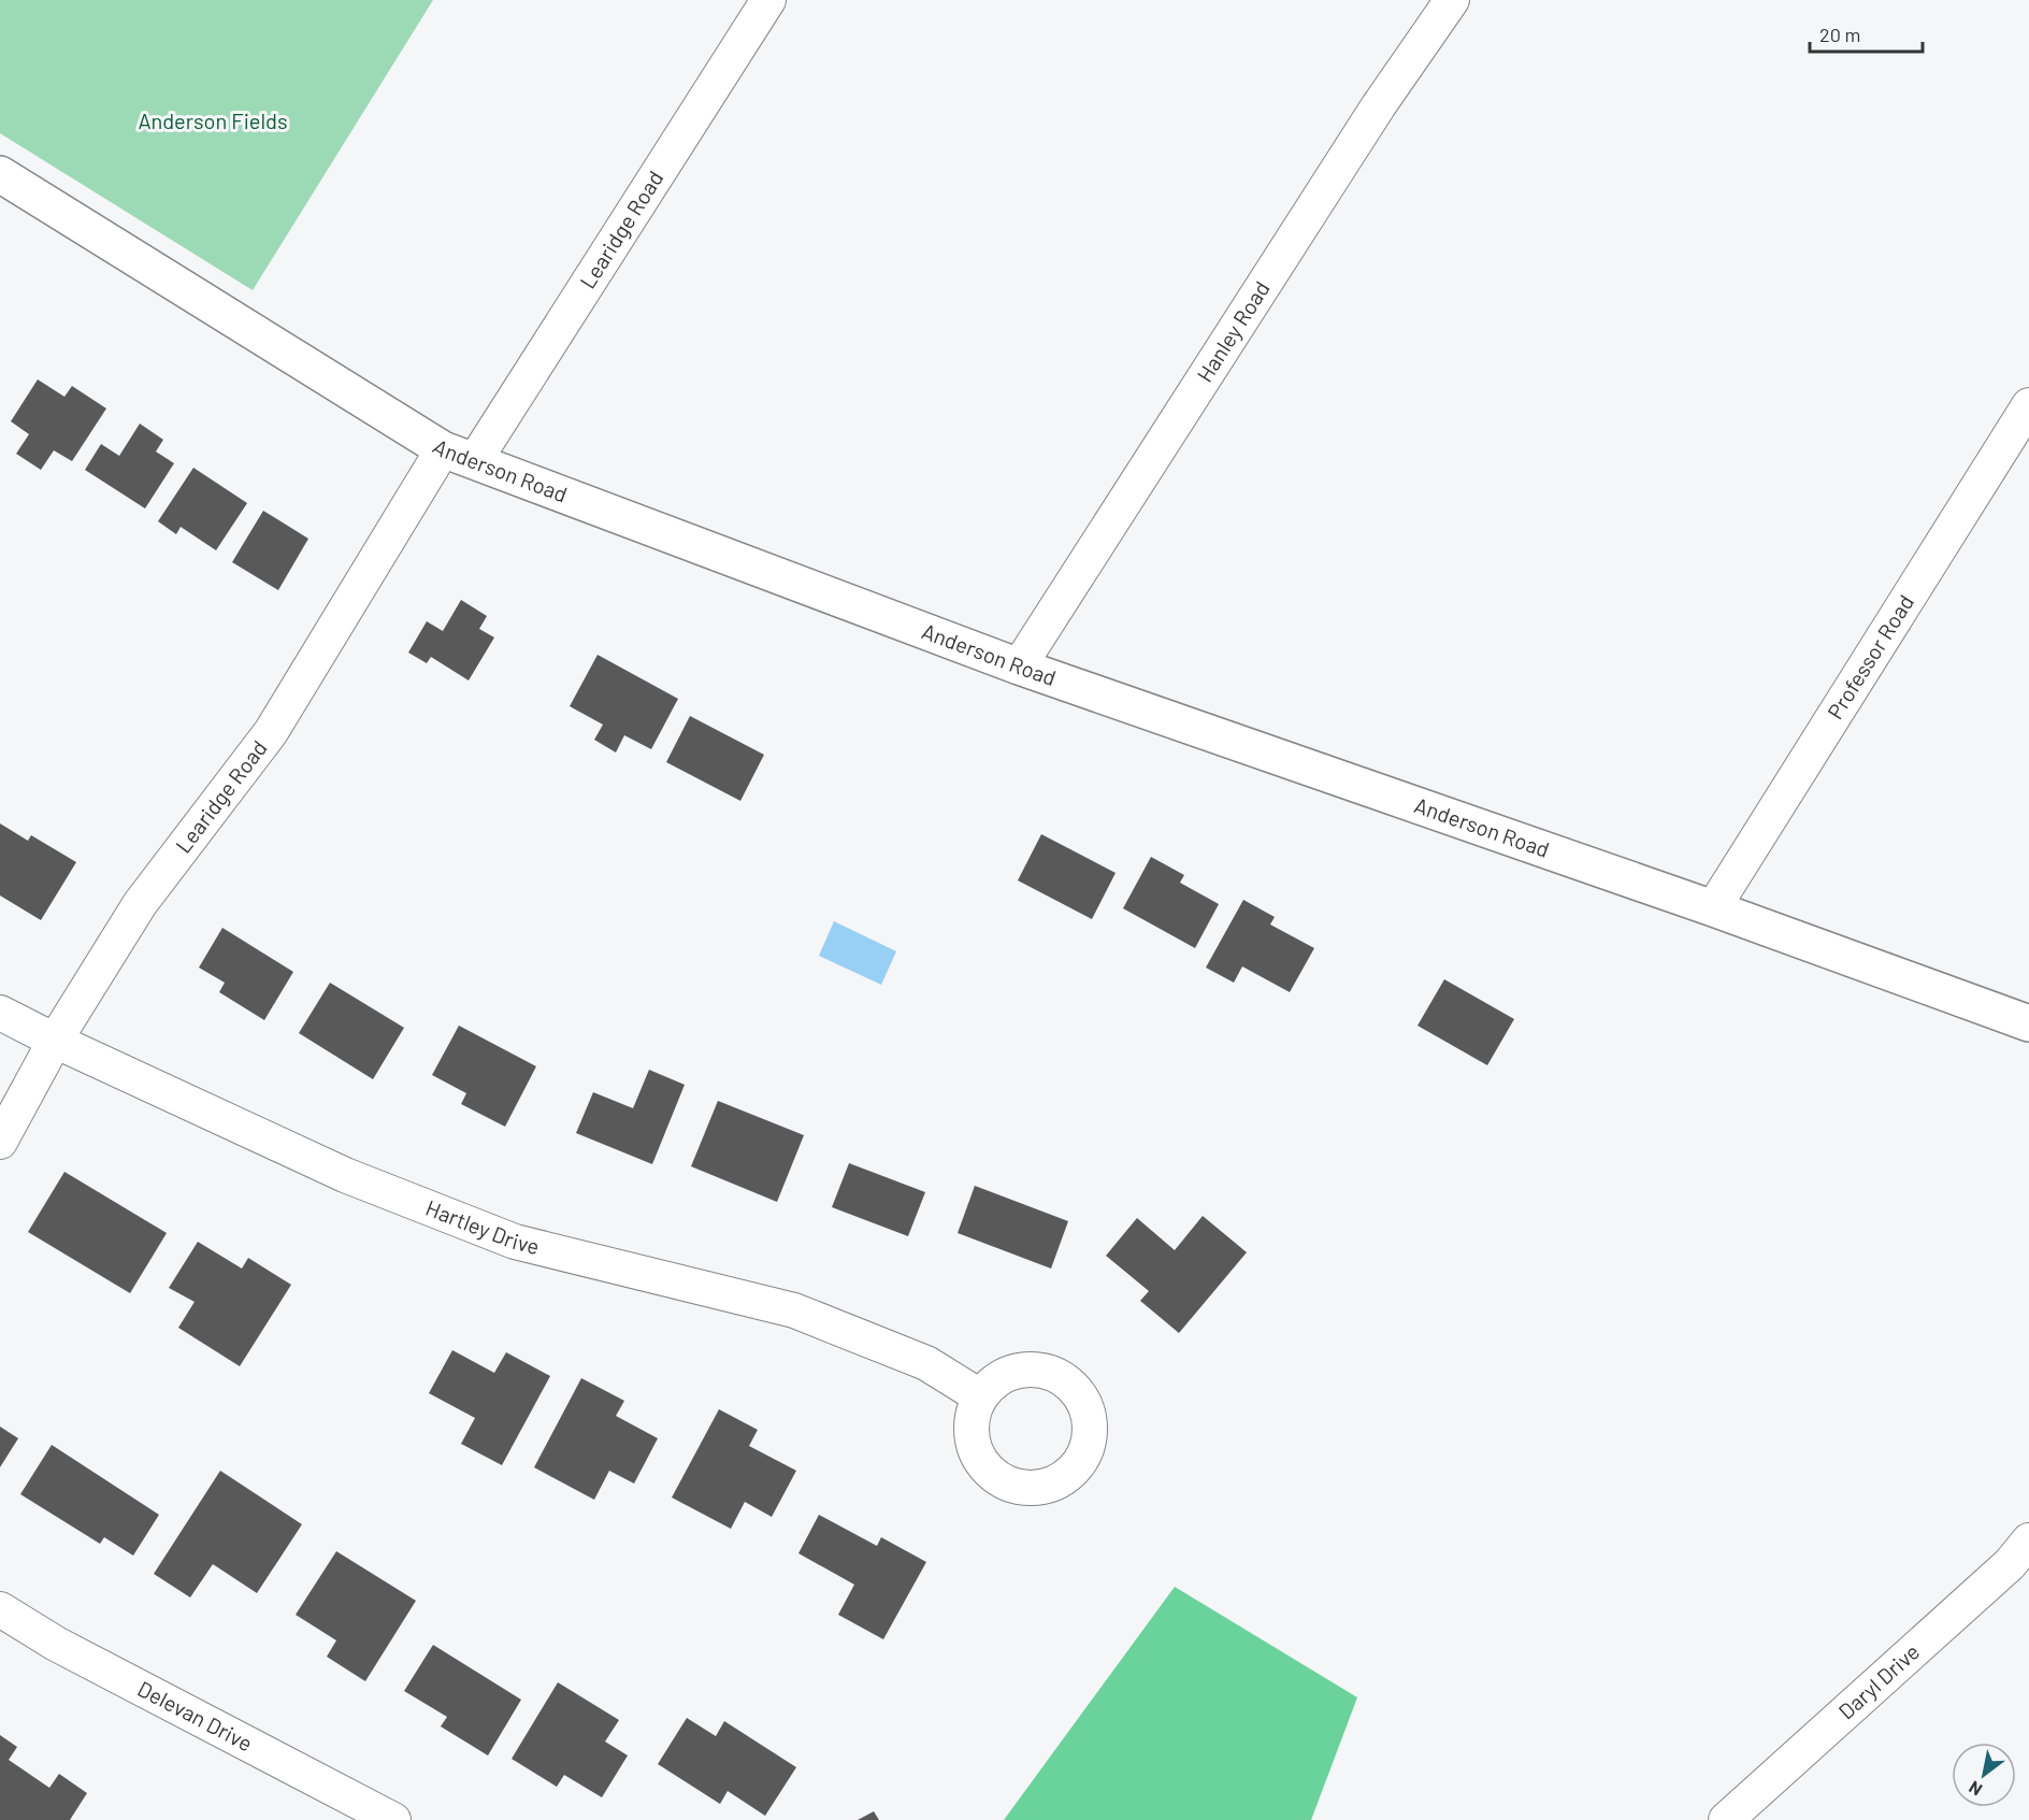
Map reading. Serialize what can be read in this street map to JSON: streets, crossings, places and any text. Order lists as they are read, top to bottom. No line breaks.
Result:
{"streets":{"street":["Learidge Road","Hanley Road","Anderson Road","Professor Road","Hartley Drive","Daryl Drive","Delevan Drive"]},"crossings":[["Learidge Road","Anderson Road"],["Learidge Road","Hartley Drive"],["Hanley Road","Anderson Road"],["Anderson Road","Professor Road"]],"parks":["Anderson Fields"],"scale_bar":"20 m","north":"bottom left"}
